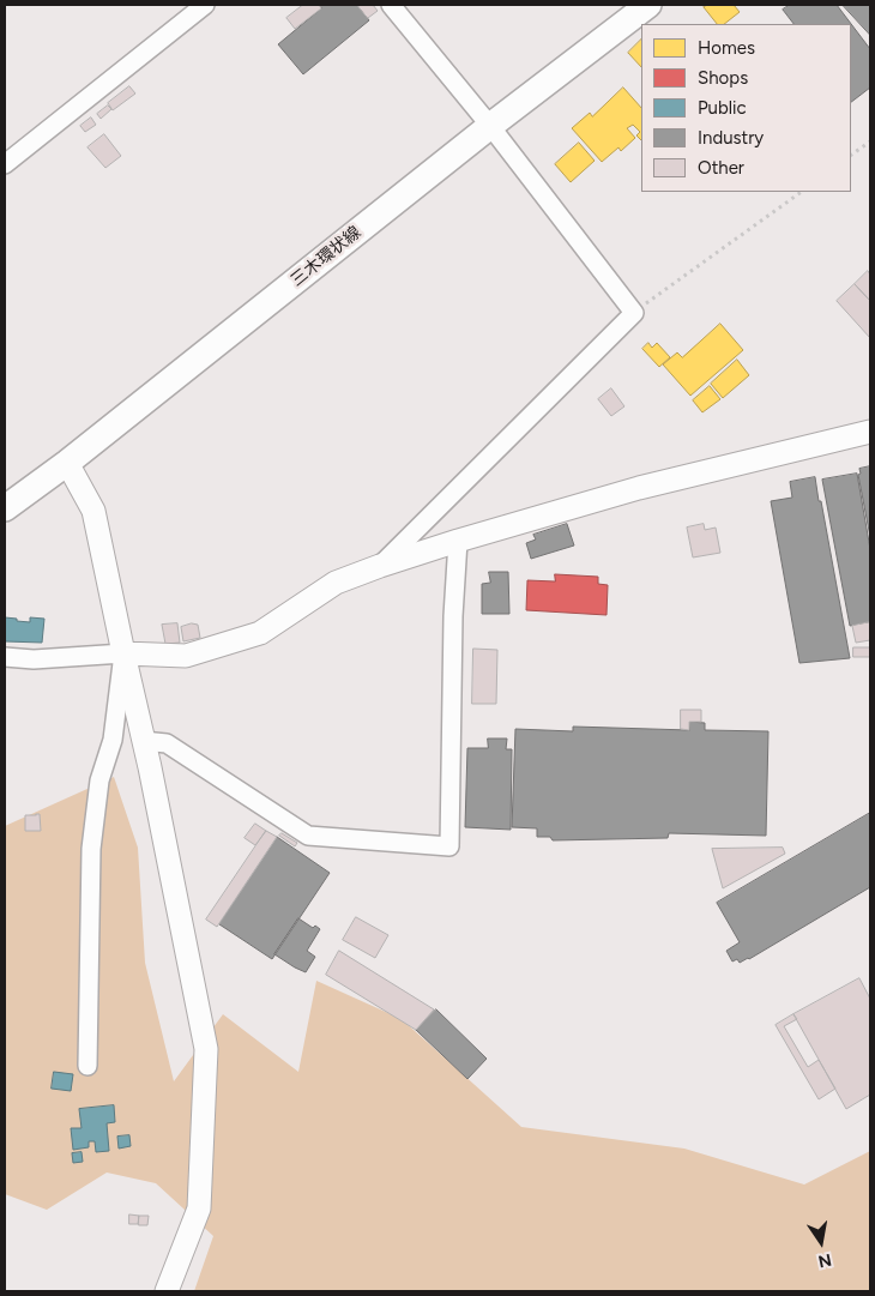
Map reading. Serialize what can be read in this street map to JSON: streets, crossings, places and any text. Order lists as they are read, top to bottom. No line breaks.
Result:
{"streets":{"main road":["三木環状線"]},"legend":["Homes","Shops","Public","Industry","Other"],"north":"bottom"}
